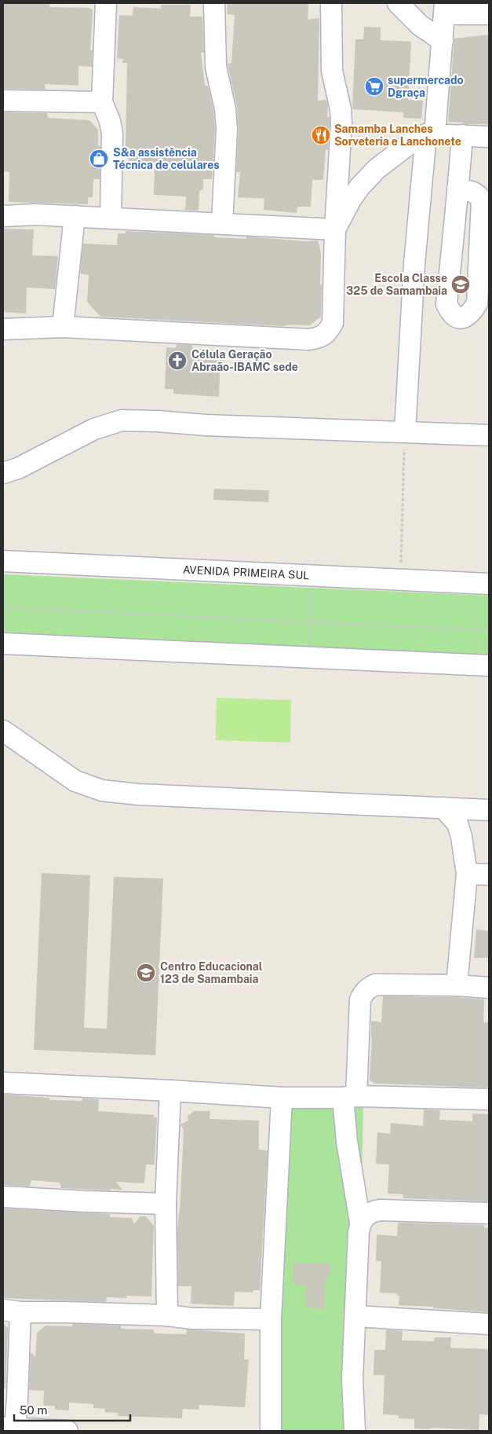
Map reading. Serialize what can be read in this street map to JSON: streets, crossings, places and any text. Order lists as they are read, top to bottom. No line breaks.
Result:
{"streets":{"street":["AVENIDA PRIMEIRA SUL"]},"places":{"supermarket":["supermercado Dgraça"],"restaurant":["Samamba Lanches Sorveteria e Lanchonete"],"shop":["S&a assistência Técnica de celulares"],"school or university":["Escola Classe 325 de Samambaia","Centro Educacional 123 de Samambaia"],"church":["Célula Geração Abraão-IBAMC sede"]},"scale_bar":"50 m"}
